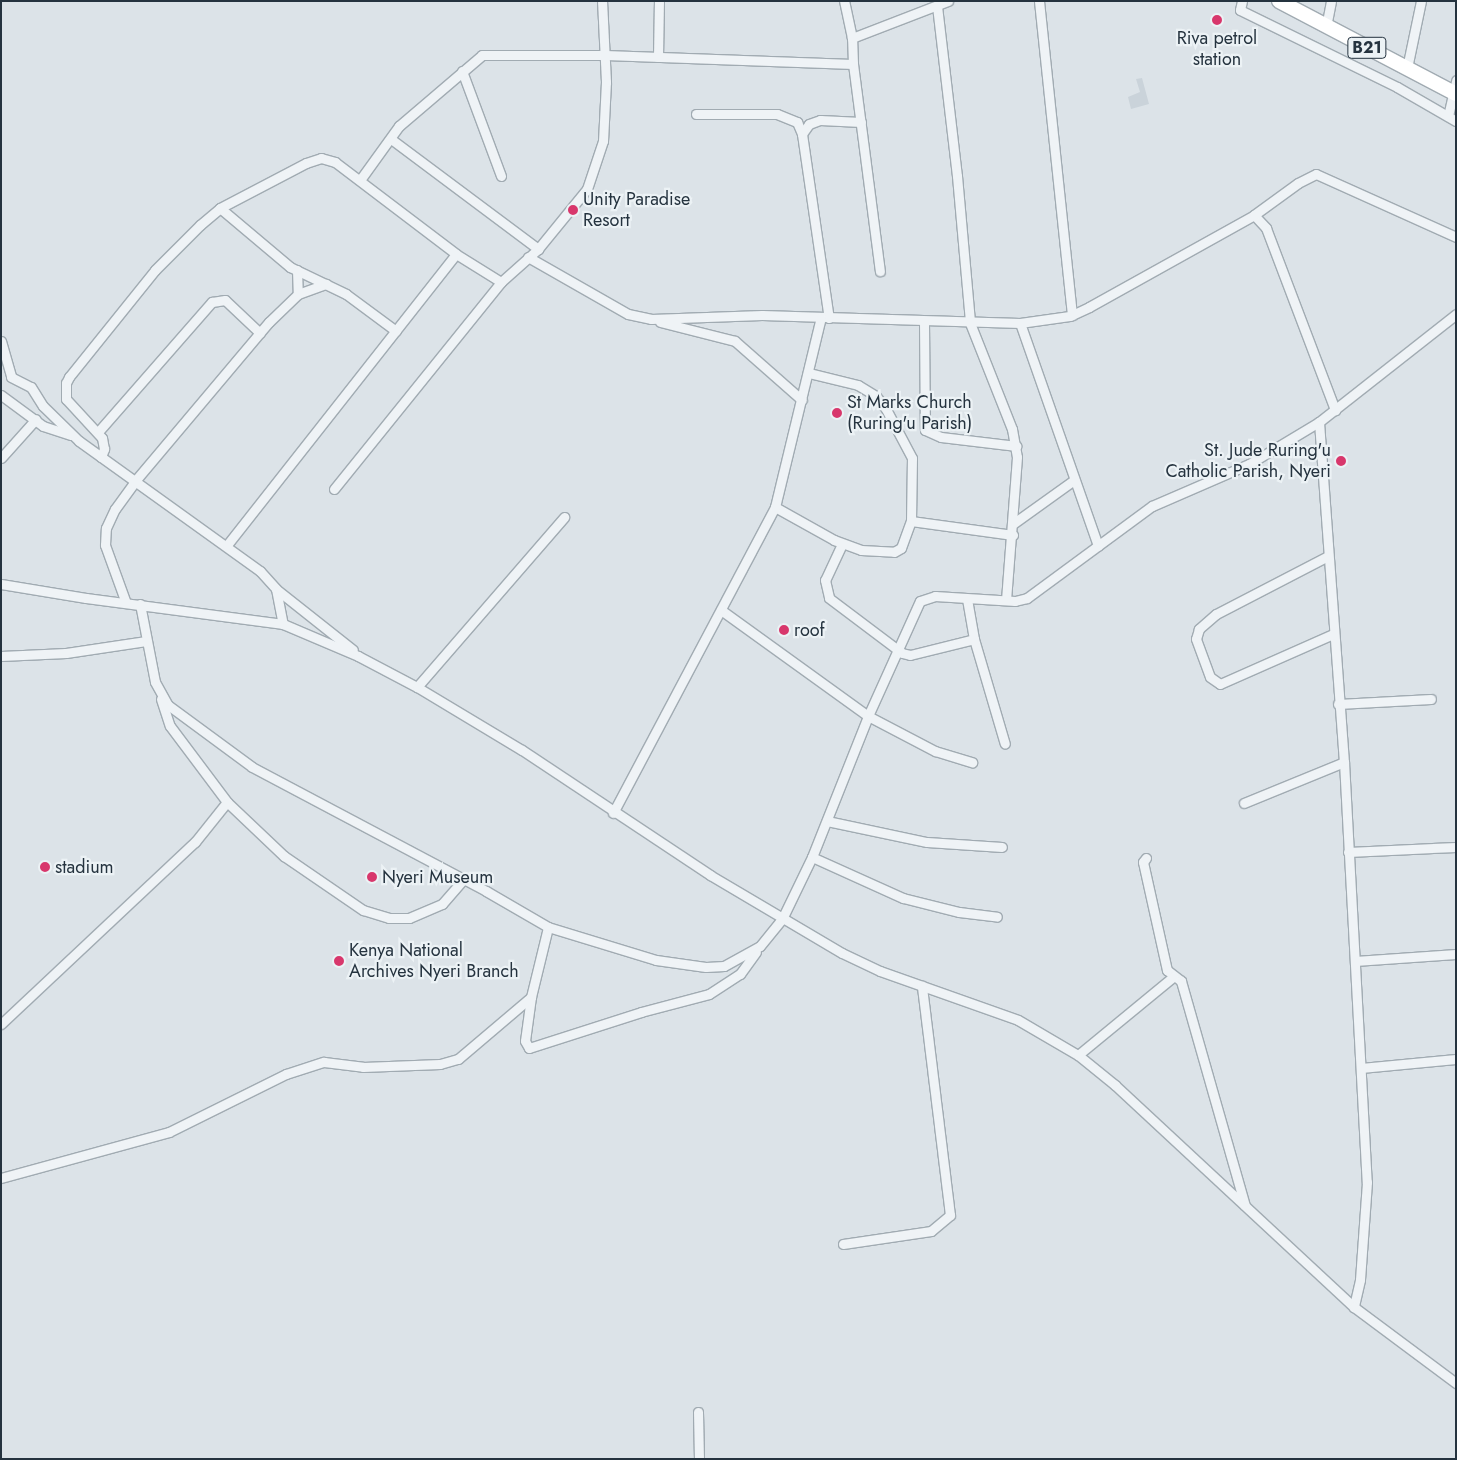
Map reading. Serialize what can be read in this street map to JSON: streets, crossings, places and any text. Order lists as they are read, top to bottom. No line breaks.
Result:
{"streets":{"highway":["B21"]},"places":["Riva petrol station","Unity Paradise Resort","St Marks Church (Ruring'u Parish)","St. Jude Ruring'u Catholic Parish, Nyeri","roof","stadium","Nyeri Museum","Kenya National Archives Nyeri Branch"]}
